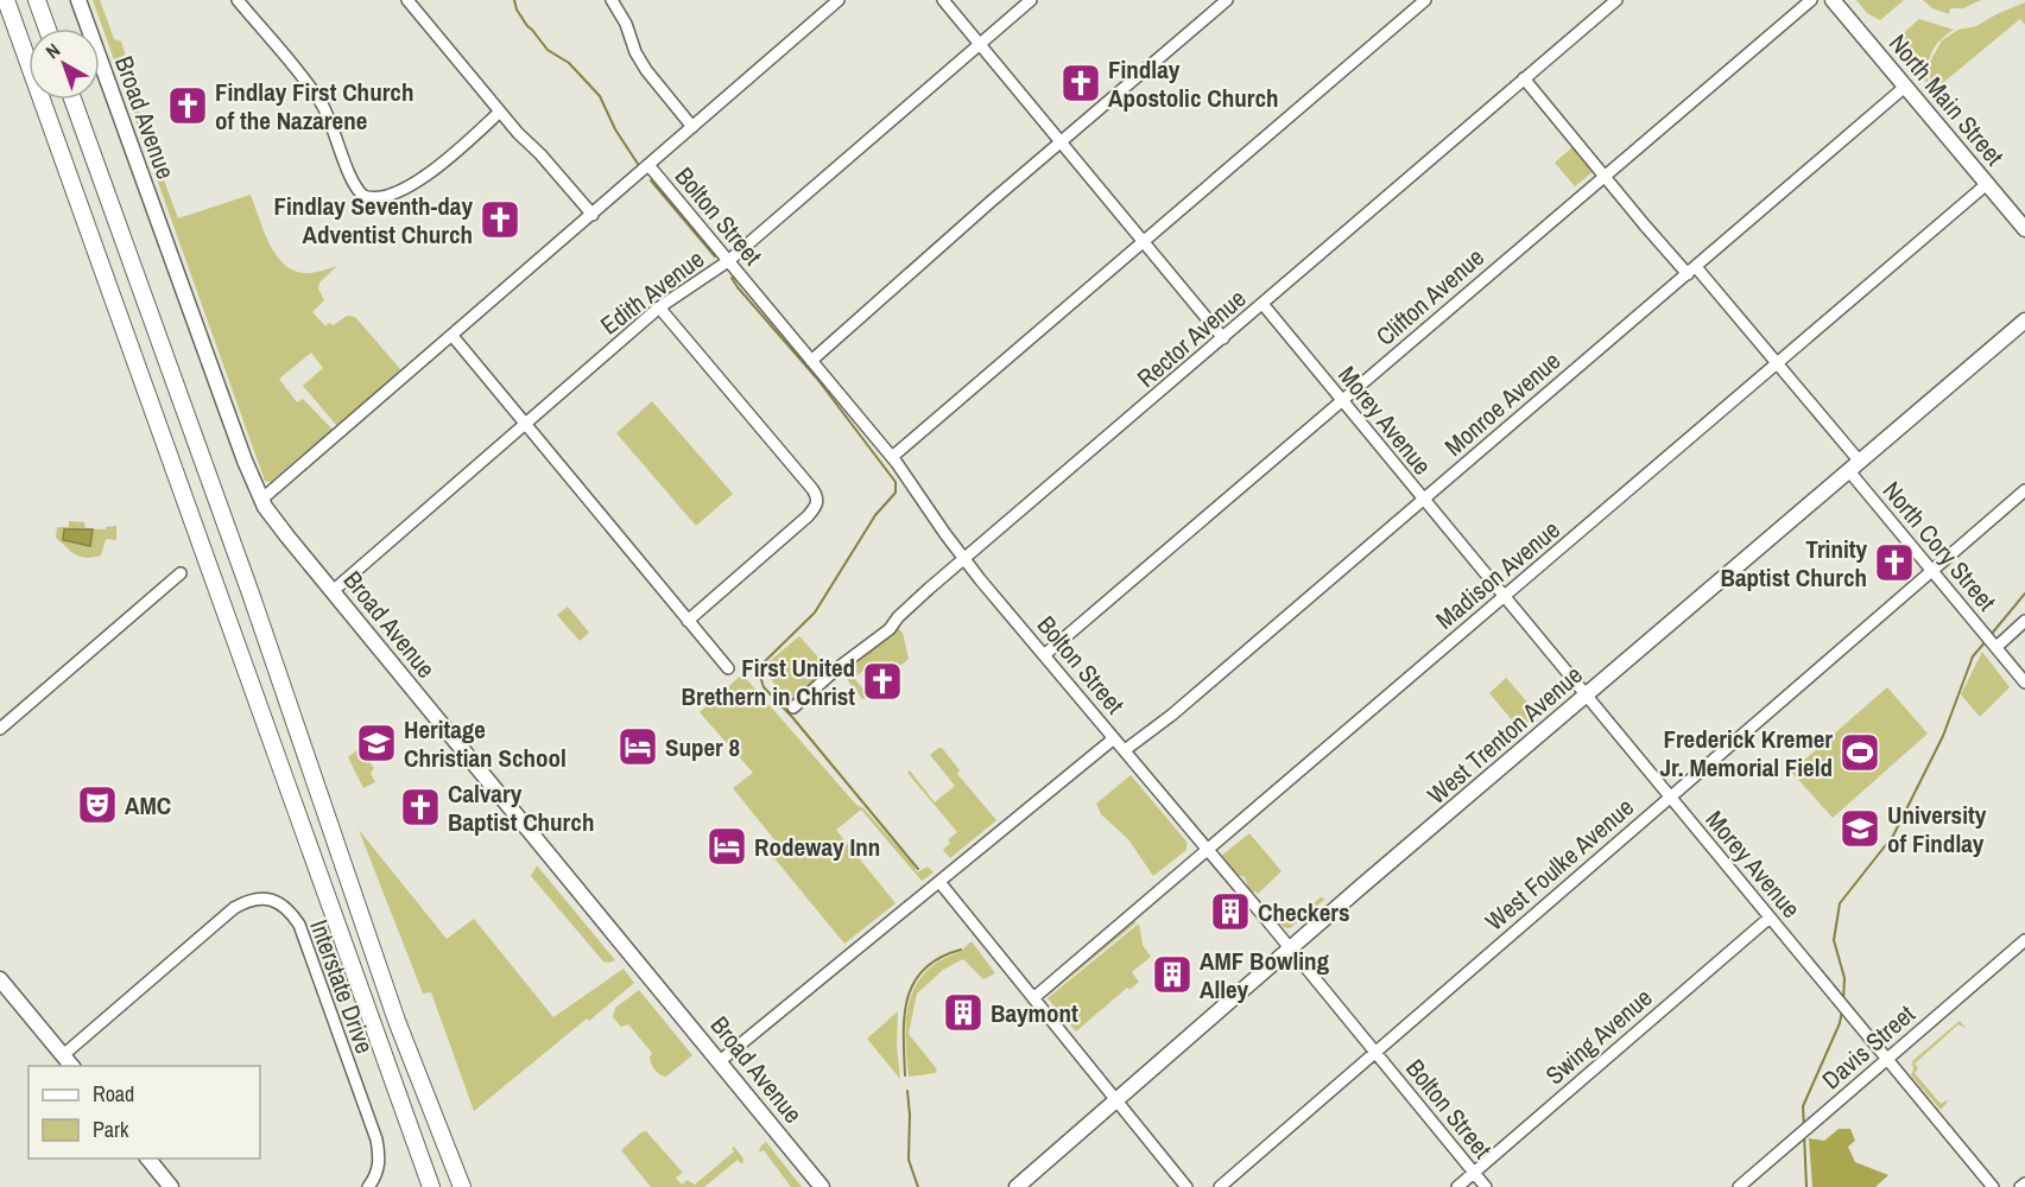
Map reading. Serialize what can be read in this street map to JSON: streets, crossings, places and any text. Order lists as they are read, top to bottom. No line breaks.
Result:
{"streets":{"main road":["North Main Street","Broad Avenue","West Trenton Avenue"],"street":["Bolton Street","Edith Avenue","Clifton Avenue","Rector Avenue","Monroe Avenue","Morey Avenue","North Cory Street","Madison Avenue","West Foulke Avenue","Interstate Drive","Swing Avenue","Davis Street"]},"crossings":[["North Main Street","Monroe Avenue"],["North Main Street","Madison Avenue"],["Broad Avenue","Edith Avenue"],["Bolton Street","Edith Avenue"],["Bolton Street","Clifton Avenue"],["Bolton Street","Rector Avenue"],["Bolton Street","Monroe Avenue"],["Bolton Street","Madison Avenue"],["Bolton Street","West Trenton Avenue"],["Bolton Street","West Foulke Avenue"],["Bolton Street","Swing Avenue"],["Clifton Avenue","Morey Avenue"],["Clifton Avenue","North Cory Street"],["Rector Avenue","Morey Avenue"],["Rector Avenue","North Cory Street"],["Monroe Avenue","Morey Avenue"],["Monroe Avenue","North Cory Street"],["Morey Avenue","Madison Avenue"],["Morey Avenue","West Trenton Avenue"],["Morey Avenue","West Foulke Avenue"],["Morey Avenue","Swing Avenue"],["Morey Avenue","Davis Street"],["North Cory Street","Madison Avenue"],["North Cory Street","West Trenton Avenue"],["North Cory Street","West Foulke Avenue"]],"places":{"church":["Findlay Apostolic Church","Findlay First Church of the Nazarene","Findlay Seventh-day Adventist Church","Trinity Baptist Church","First United Brethern in Christ","Calvary Baptist Church"],"school or university":["Heritage Christian School","University of Findlay"],"hotel":["Super 8","Rodeway Inn"],"sports":["Frederick Kremer Jr. Memorial Field"],"theatre":["AMC"],"building":["Checkers","AMF Bowling Alley","Baymont"]},"legend":["Road","Park"],"north":"top left"}
